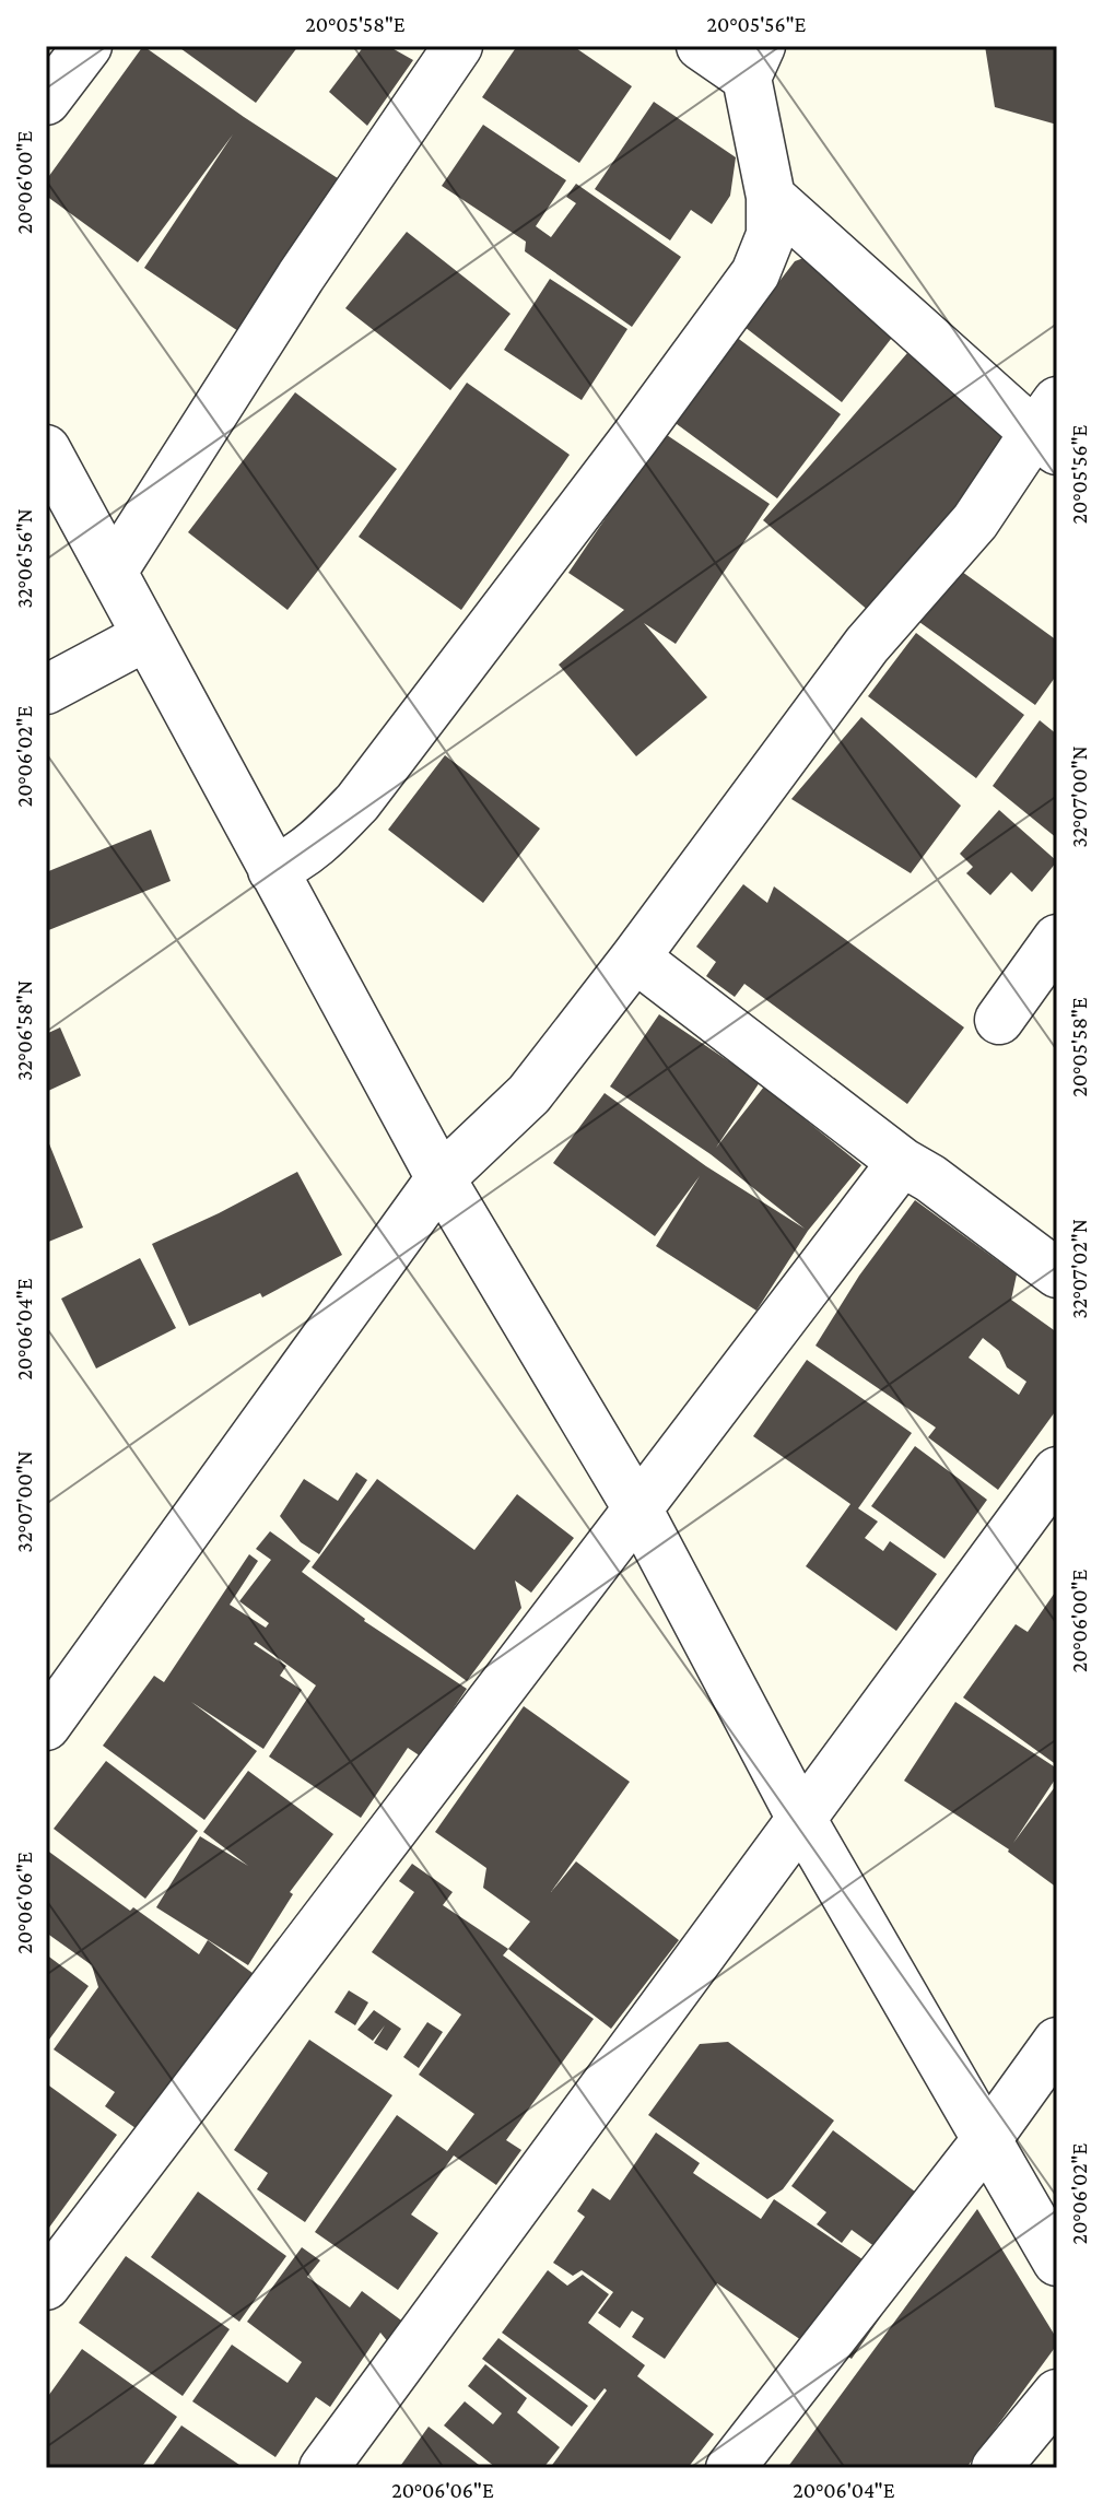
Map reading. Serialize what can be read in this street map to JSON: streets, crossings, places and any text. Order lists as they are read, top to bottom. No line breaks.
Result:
{"coordinates":["20°05'58\"E","20°05'56\"E","20°06'00\"E","32°06'56\"N","20°06'02\"E","32°07'00\"N","32°06'58\"N","32°07'02\"N","20°06'04\"E","20°06'06\"E"]}
